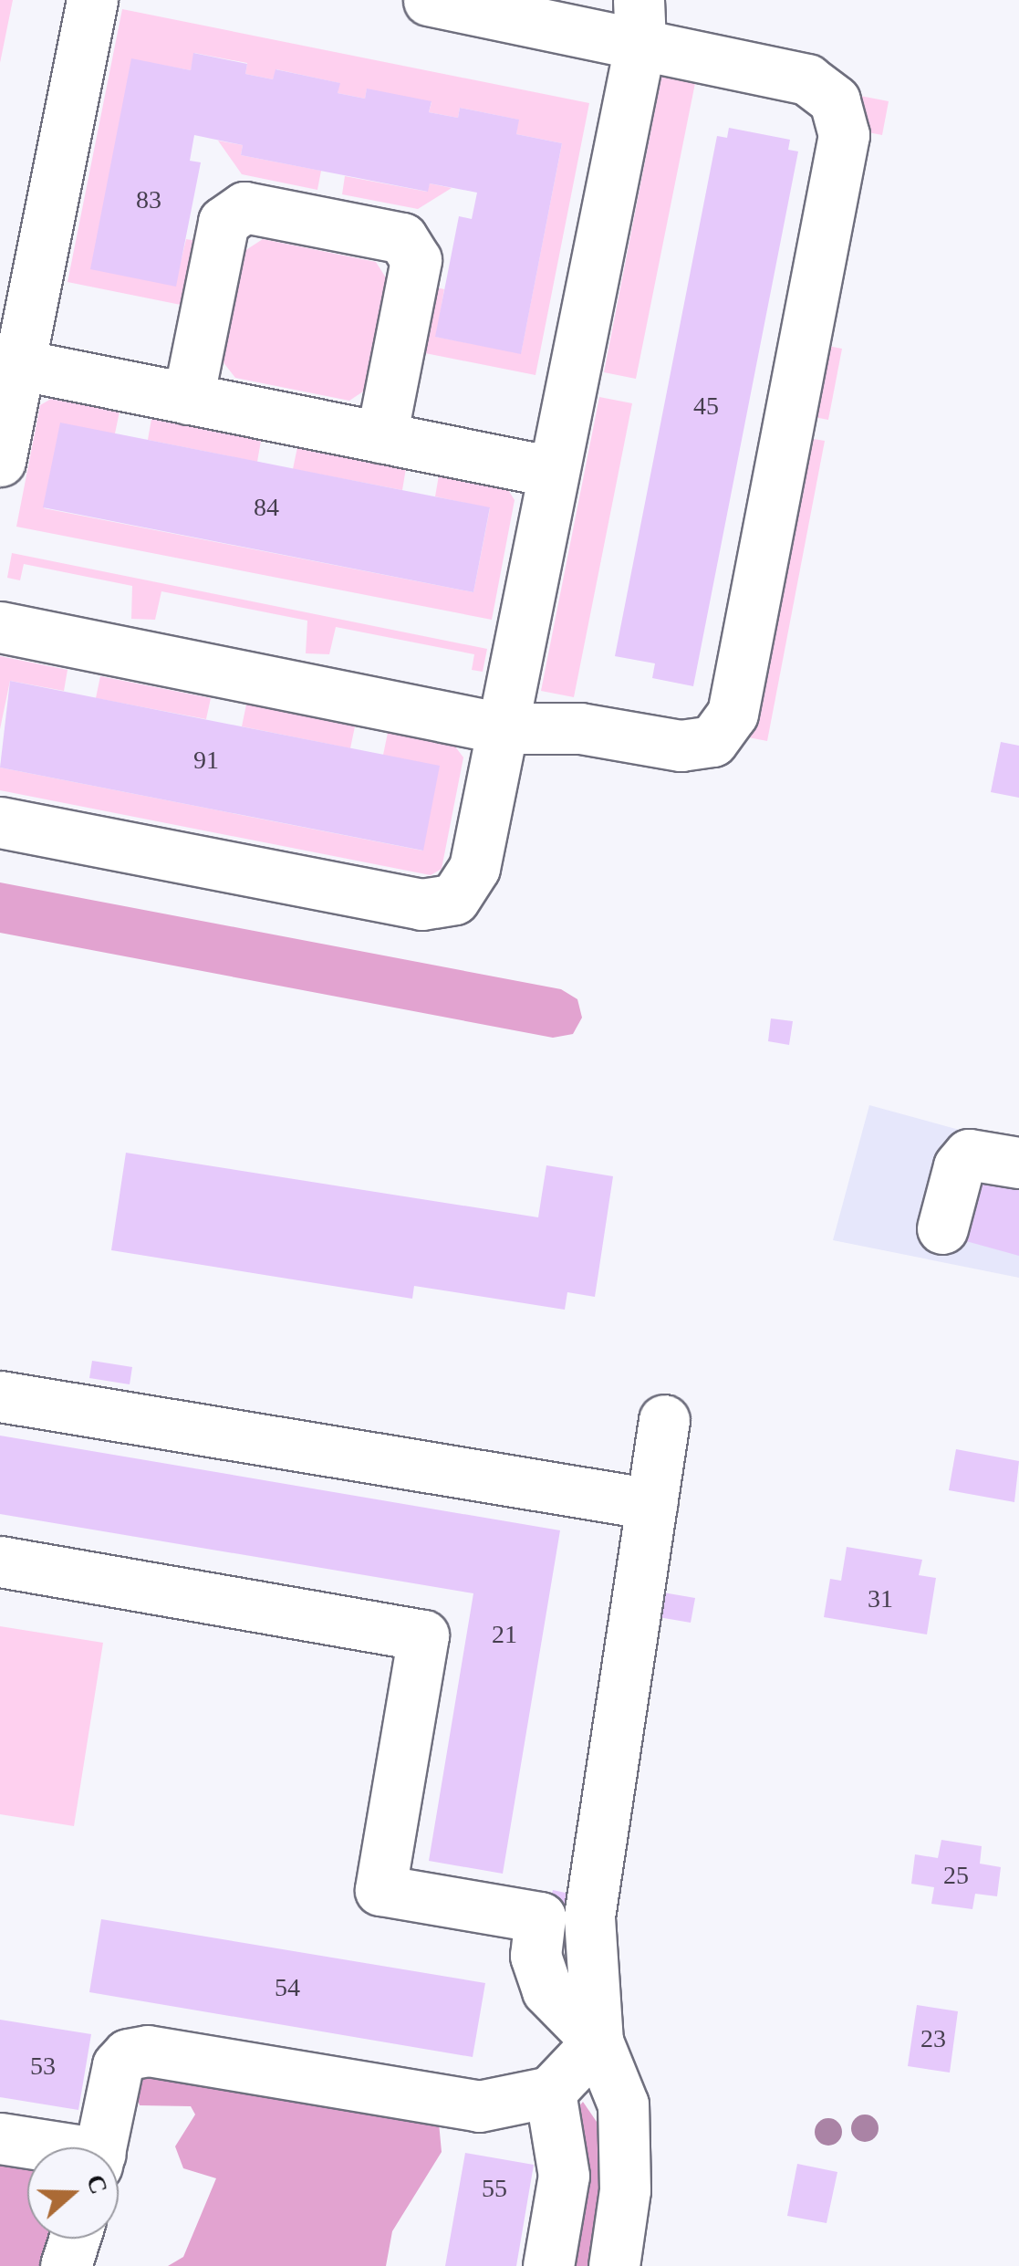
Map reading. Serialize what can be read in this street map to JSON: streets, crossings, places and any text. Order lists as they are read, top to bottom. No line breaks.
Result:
{"house_numbers":["83","45","84","91","31","21","25","54","23","53","55"],"north":"right"}
